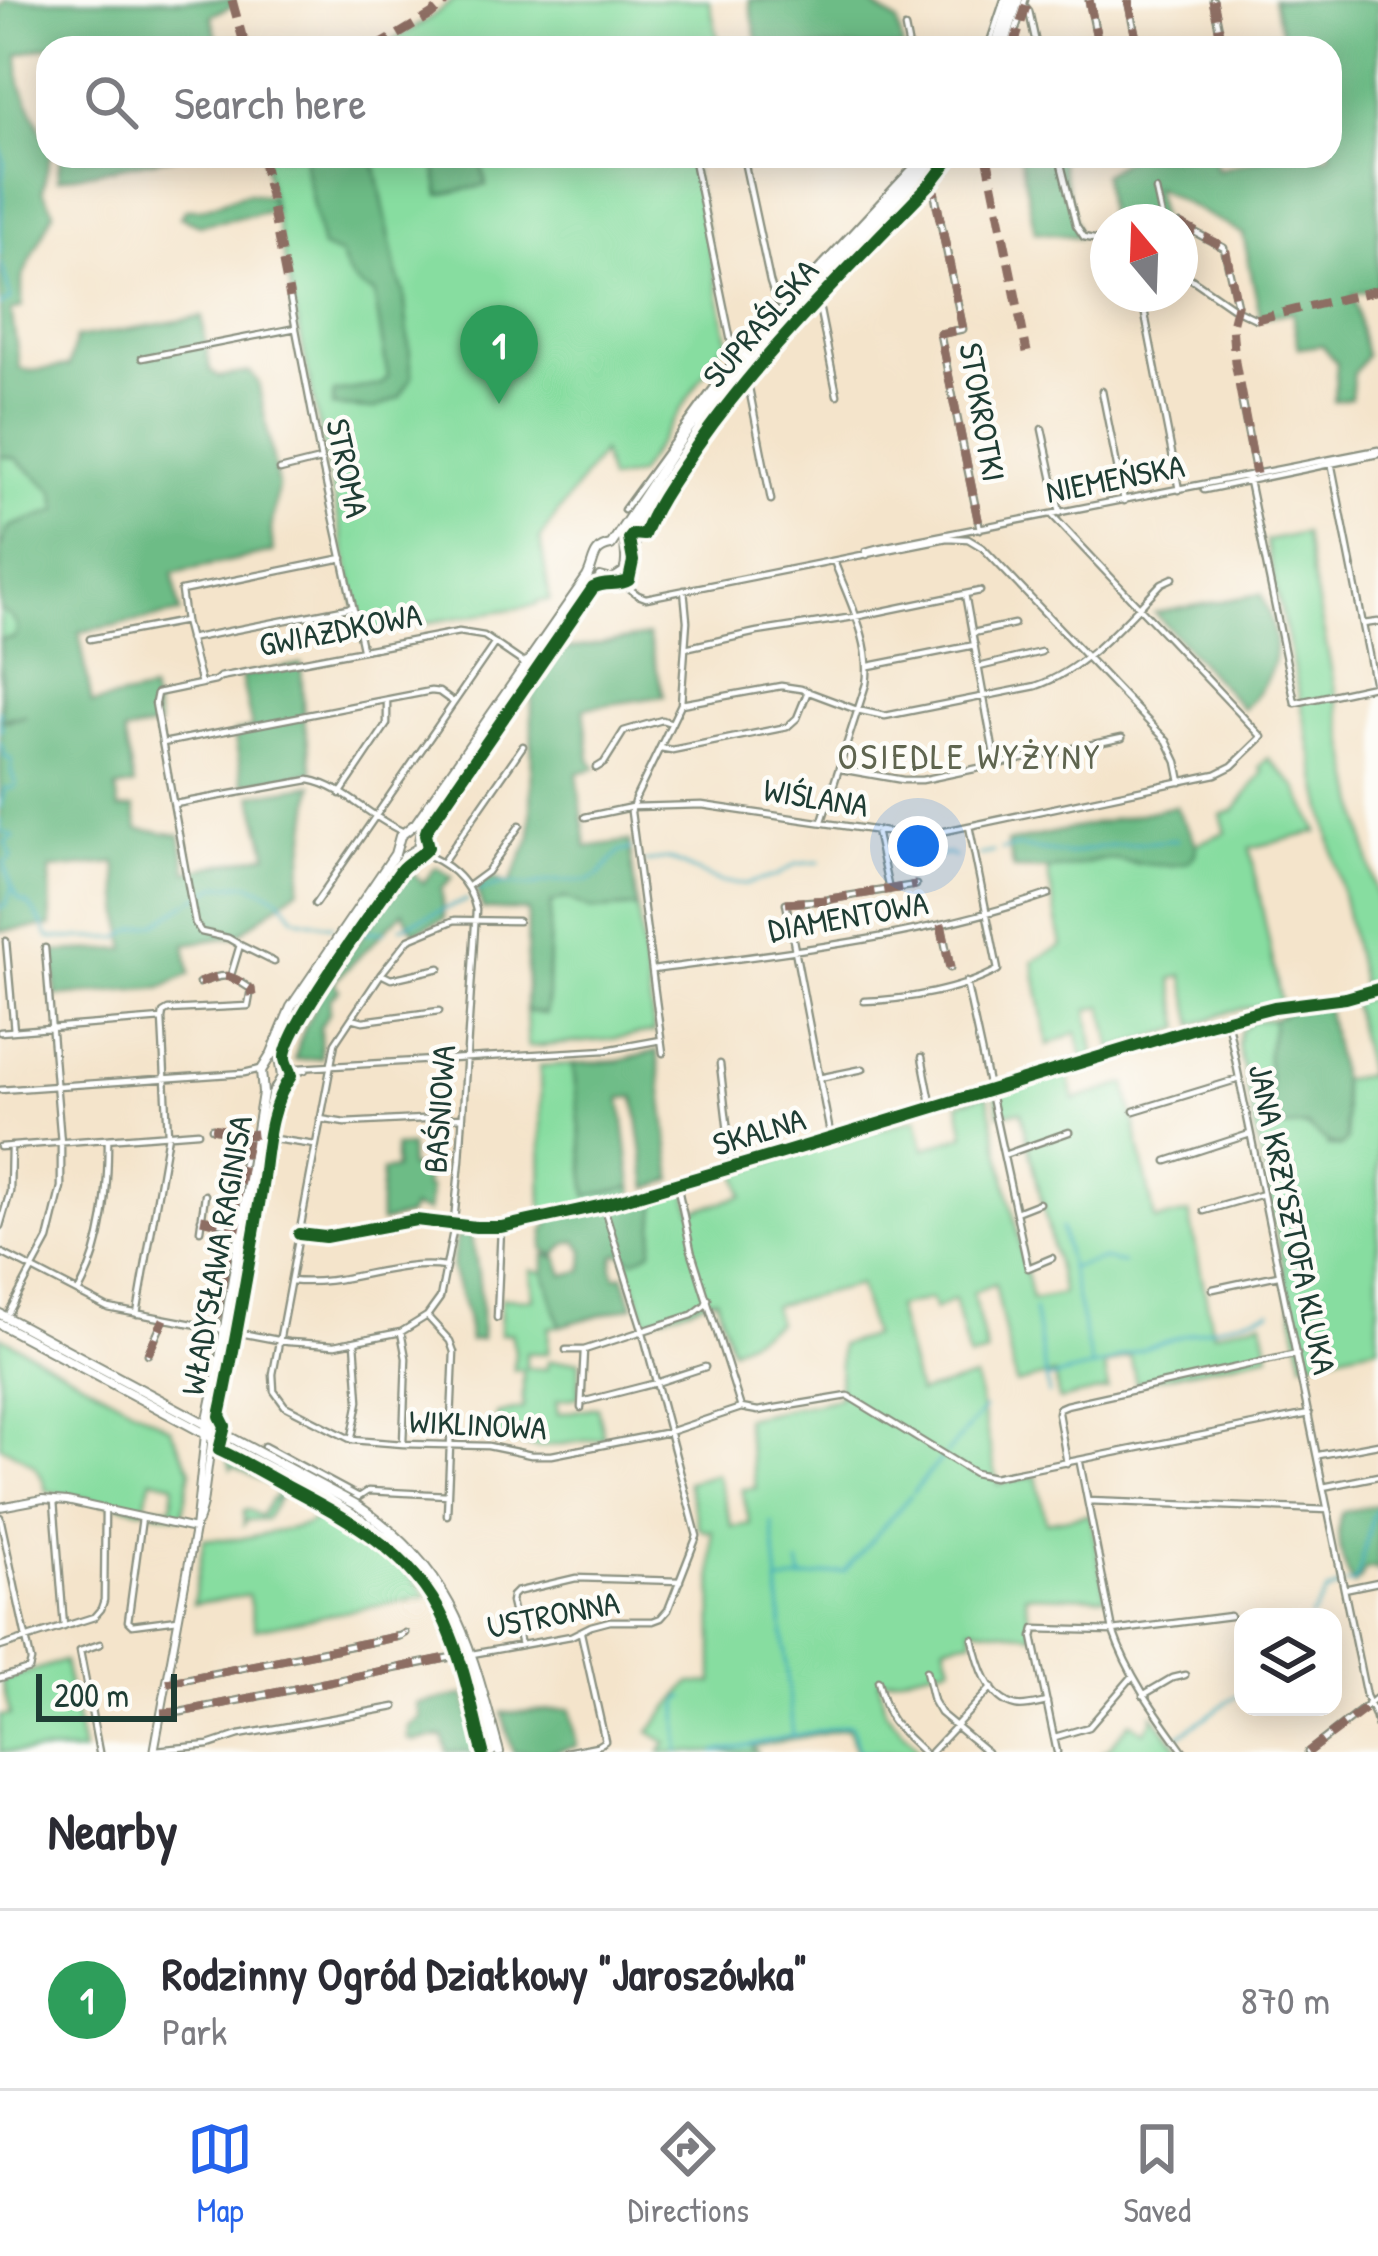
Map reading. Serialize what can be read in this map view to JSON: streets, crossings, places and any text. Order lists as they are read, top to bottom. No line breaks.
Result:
{"streets":{"main road":["WŁADYSŁAWA RAGINISA"],"street":["SUPRAŚLSKA","STOKROTKI","STROMA","NIEMEŃSKA","GWIAZDKOWA","WIŚLANA","DIAMENTOWA","BAŚNIOWA","SKALNA","JANA KRZYSZTOFA KLUKA","WIKLINOWA","USTRONNA"]},"crossings":[["SUPRAŚLSKA","STOKROTKI"],["STOKROTKI","NIEMEŃSKA"],["STROMA","GWIAZDKOWA"],["NIEMEŃSKA","WIŚLANA"],["GWIAZDKOWA","WŁADYSŁAWA RAGINISA"],["BAŚNIOWA","SKALNA"],["SKALNA","JANA KRZYSZTOFA KLUKA"],["SKALNA","USTRONNA"],["WŁADYSŁAWA RAGINISA","USTRONNA"],["WIKLINOWA","USTRONNA"]],"districts":["OSIEDLE WYŻYNY"],"scale_bar":"200 m","north":"top","page":{"search":"Search here","pins":"1","scale":"200 m","heading":"Nearby","list":[{"mark":"1","name":"Rodzinny Ogród Działkowy \"Jaroszówka\"","note":"Park","value":"870 m"}],"nav":["Map","Directions","Saved"]}}
